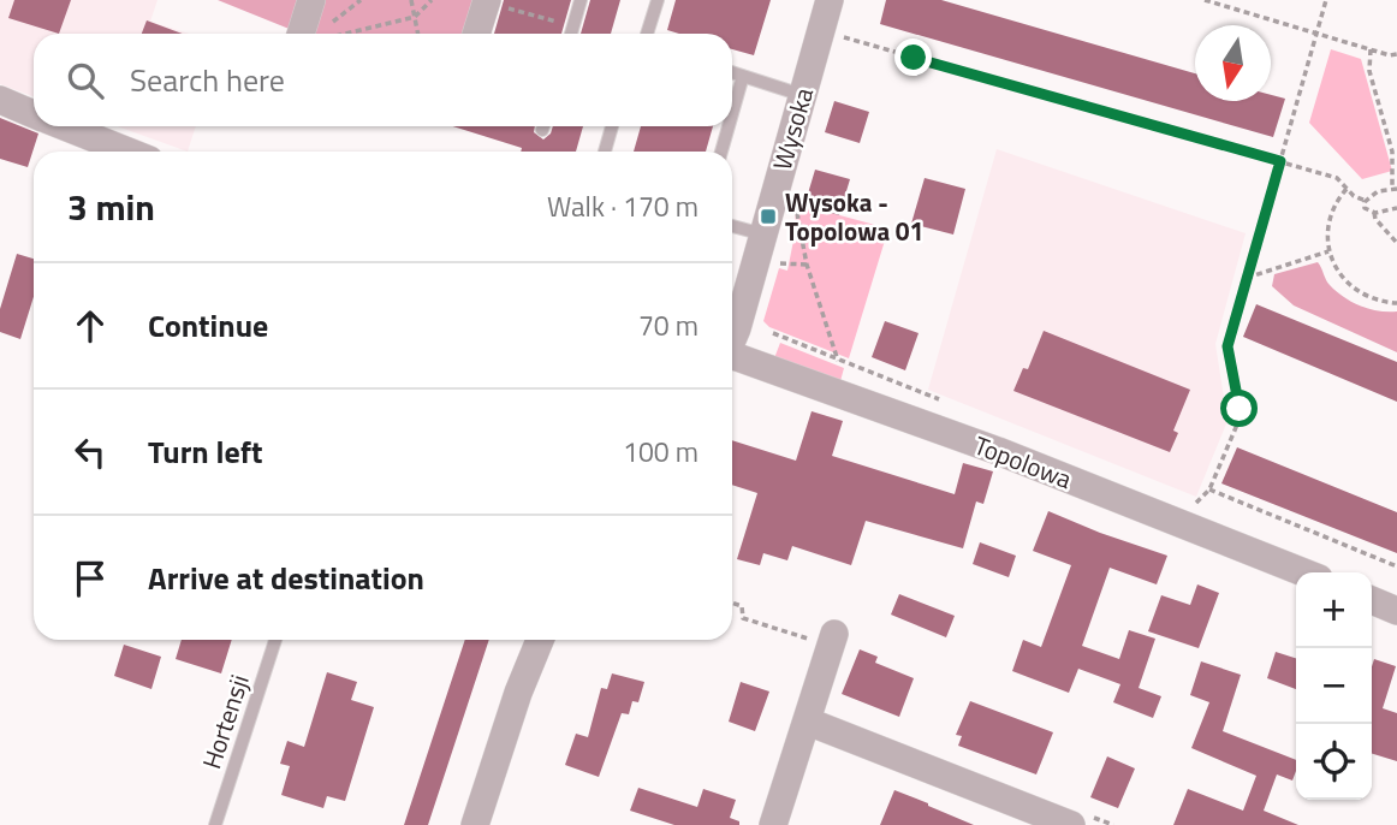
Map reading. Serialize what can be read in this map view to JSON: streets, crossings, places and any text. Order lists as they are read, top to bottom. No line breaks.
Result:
{"streets":{"street":["Wysoka","Topolowa"],"lane":["Hortensji"]},"places":{"transit":["Wysoka - Topolowa 01"]},"north":"bottom","page":{"search":"Search here","heading":["3 min","Walk · 170 m"],"list":[["Continue","70 m"],["Turn left","100 m"],"Arrive at destination"],"map_buttons":["+","−"]}}
